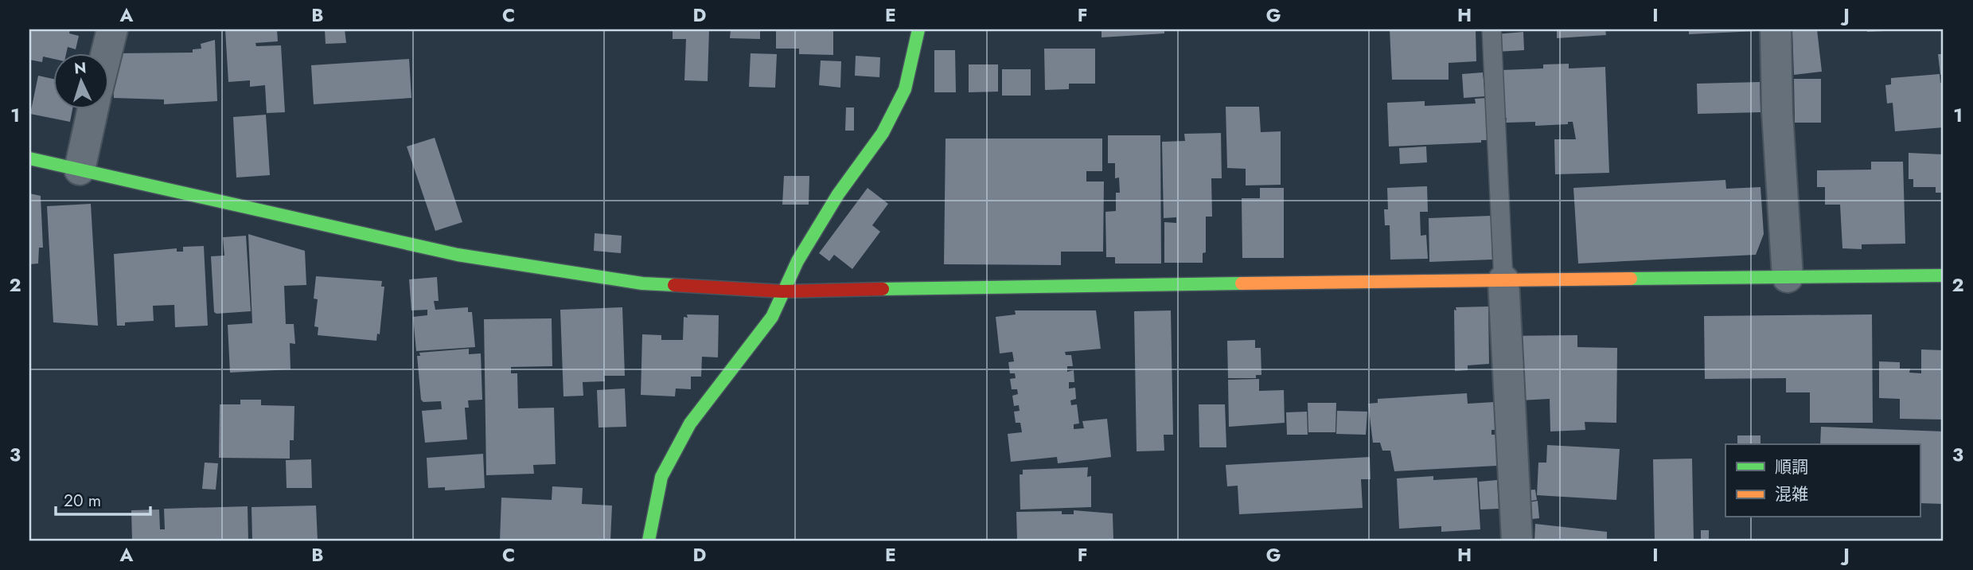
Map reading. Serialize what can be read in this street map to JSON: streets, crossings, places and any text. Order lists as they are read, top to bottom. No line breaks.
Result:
{"legend":["順調","混雑"],"scale_bar":"20 m","north":"top","grid":{"columns":["A","B","C","D","E","F","G","H","I","J"],"rows":["1","2","3"]}}
